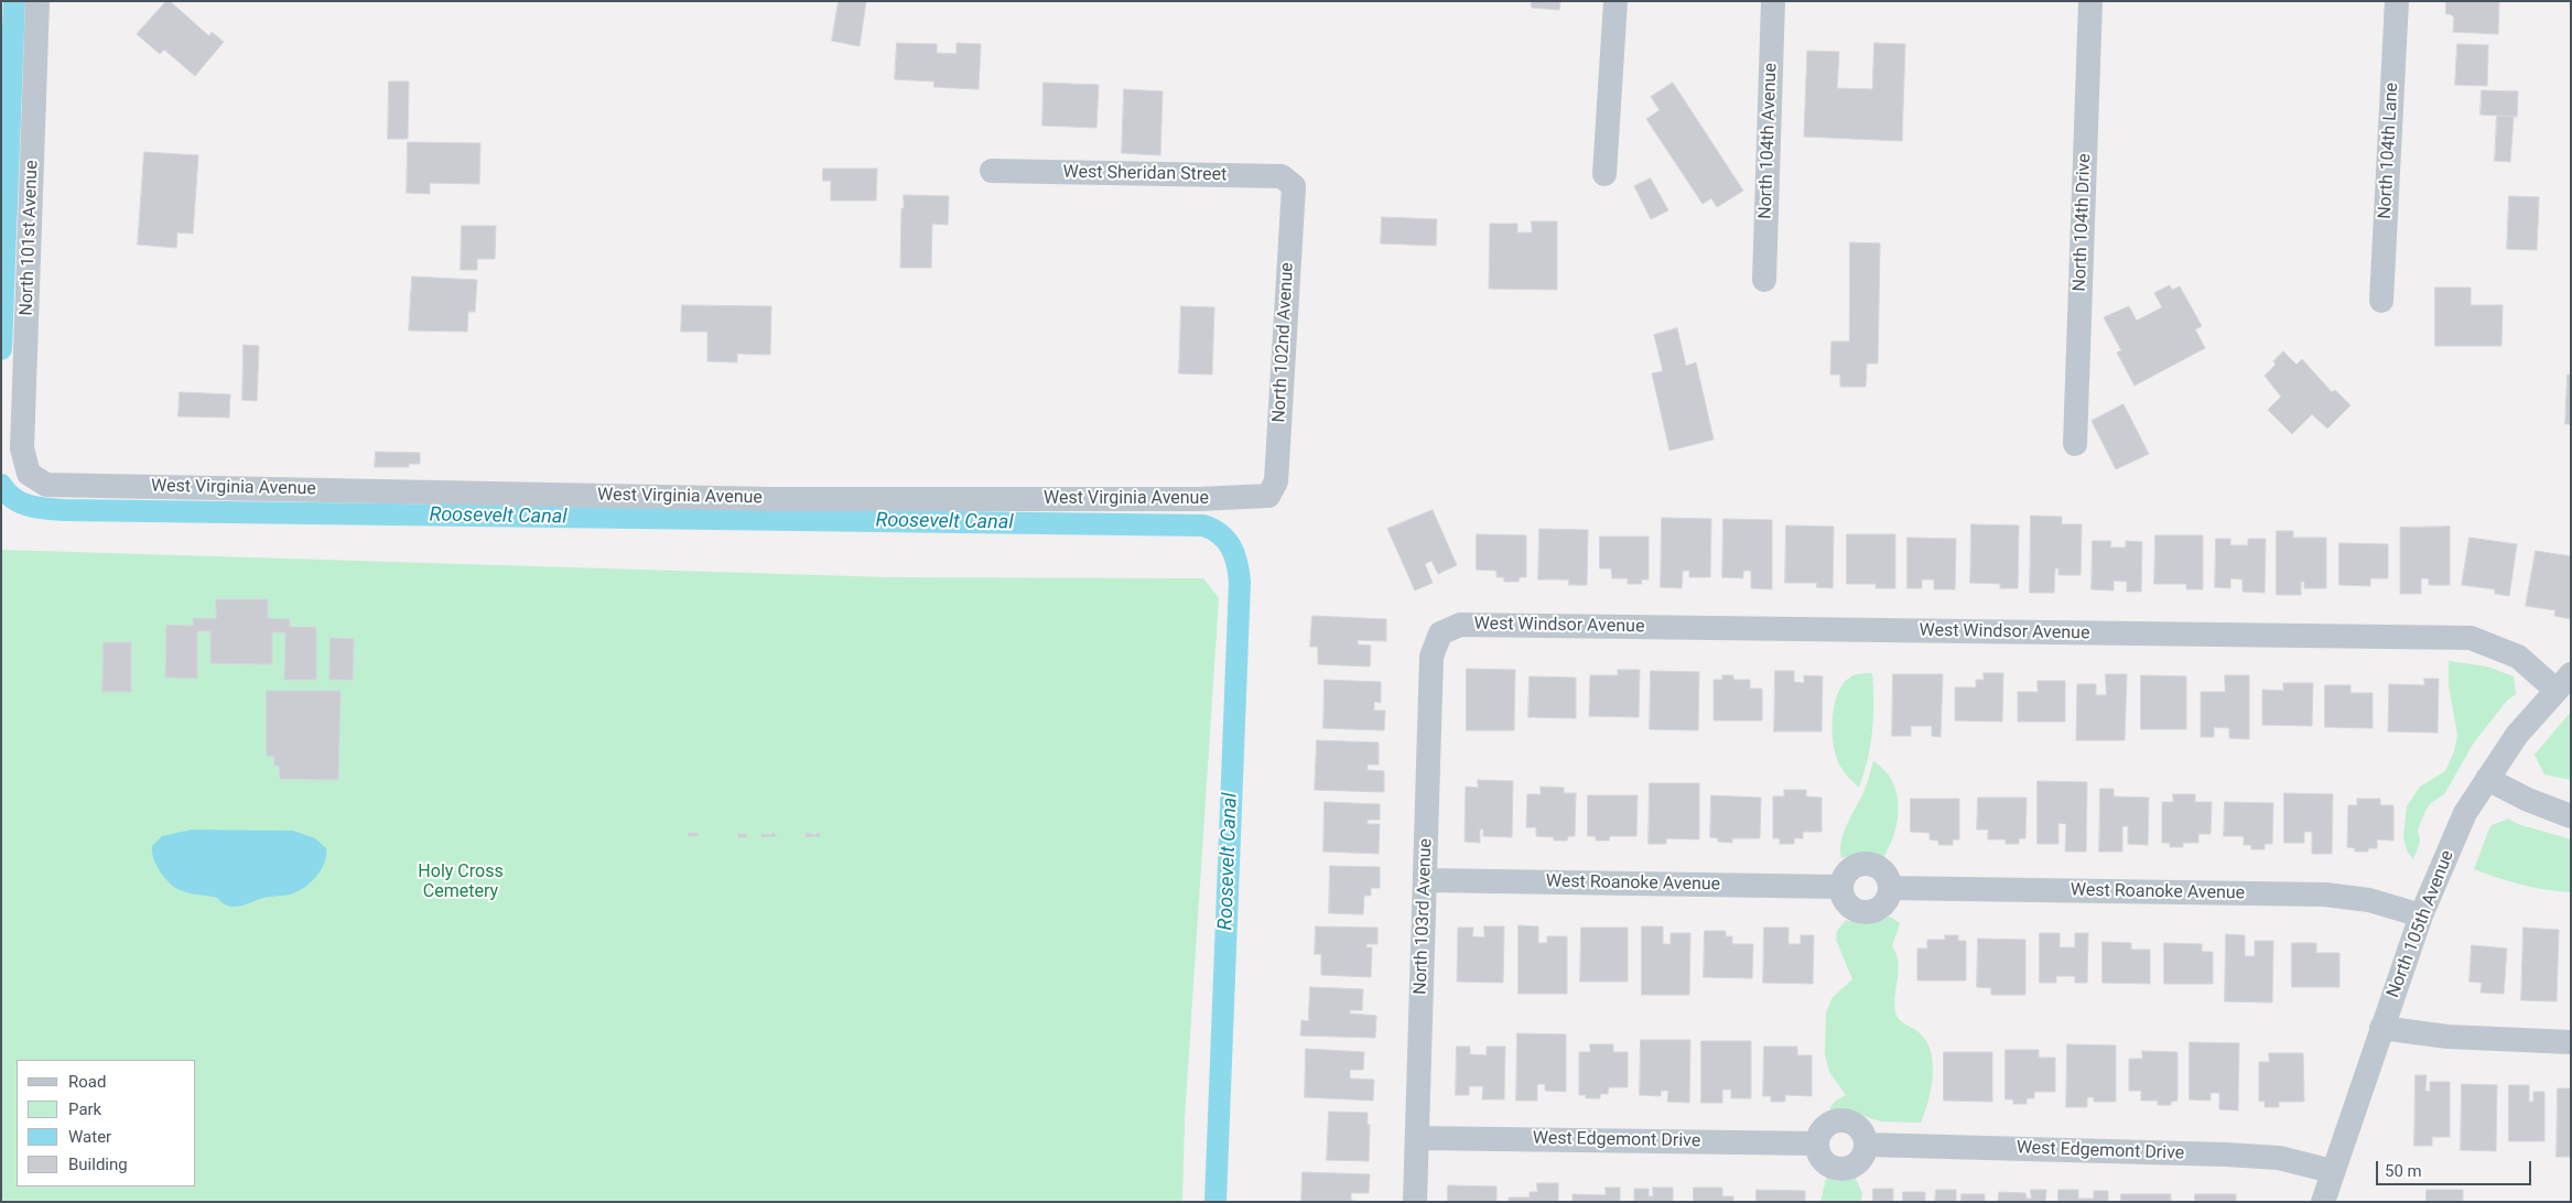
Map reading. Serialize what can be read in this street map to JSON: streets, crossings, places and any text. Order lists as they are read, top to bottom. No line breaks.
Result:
{"streets":{"street":["North 104th Avenue","North 104th Lane","West Sheridan Street","North 104th Drive","North 101st Avenue","North 102nd Avenue","West Virginia Avenue","West Windsor Avenue","West Roanoke Avenue","North 103rd Avenue","North 105th Avenue","West Edgemont Drive"]},"crossings":[["West Sheridan Street","North 102nd Avenue"],["North 101st Avenue","West Virginia Avenue"],["North 102nd Avenue","West Virginia Avenue"],["West Windsor Avenue","North 103rd Avenue"],["West Windsor Avenue","North 105th Avenue"],["West Roanoke Avenue","North 103rd Avenue"],["West Roanoke Avenue","North 105th Avenue"],["North 103rd Avenue","West Edgemont Drive"],["North 105th Avenue","West Edgemont Drive"]],"water":["Roosevelt Canal"],"parks":["Holy Cross Cemetery"],"legend":["Road","Park","Water","Building"],"scale_bar":"50 m"}
